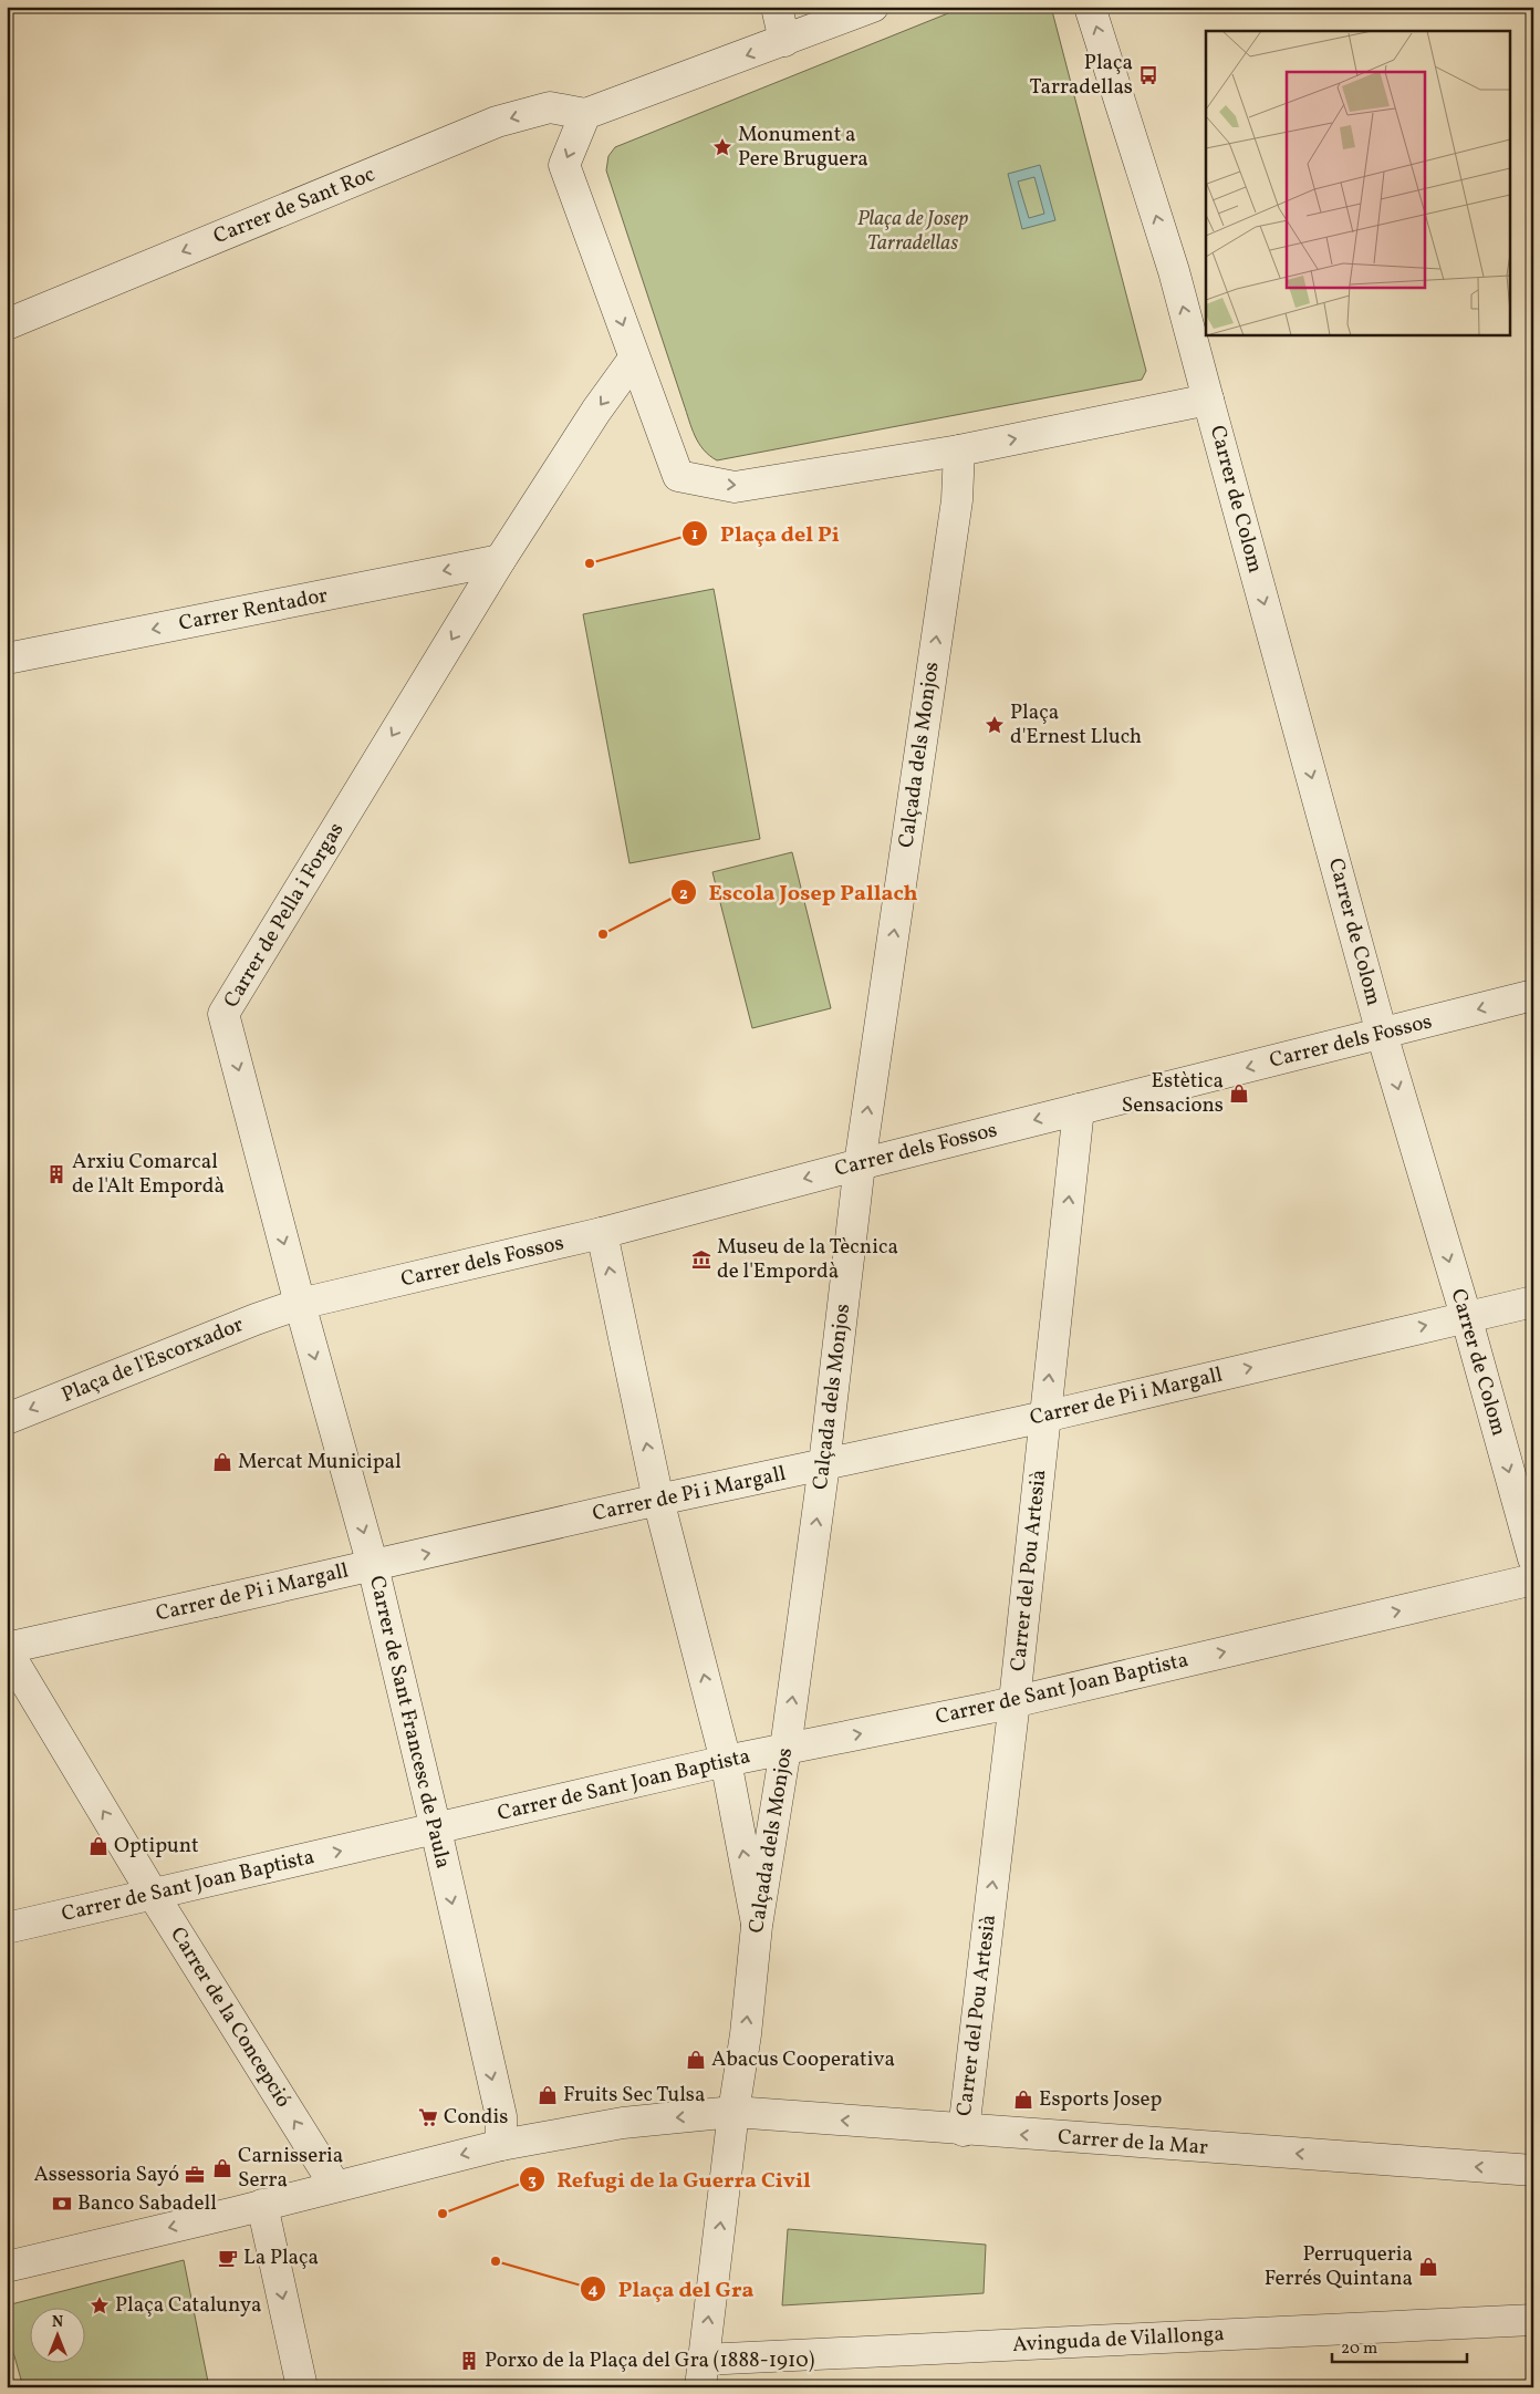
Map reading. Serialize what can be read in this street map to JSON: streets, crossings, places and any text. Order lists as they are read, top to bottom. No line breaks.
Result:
{"streets":{"street":["Carrer de Sant Roc","Carrer de Colom","Carrer Rentador","Calçada dels Monjos","Carrer de Pella i Forgas","Carrer dels Fossos","Plaça de l'Escorxador","Carrer de Pi i Margall","Carrer del Pou Artesià","Carrer de Sant Joan Baptista","Carrer de Sant Francesc de Paula","Carrer de la Concepció","Carrer de la Mar","Avinguda de Vilallonga"]},"crossings":[["Carrer de Colom","Carrer dels Fossos"],["Carrer de Colom","Carrer de Pi i Margall"],["Carrer Rentador","Carrer de Pella i Forgas"],["Calçada dels Monjos","Carrer dels Fossos"],["Calçada dels Monjos","Carrer de Pi i Margall"],["Calçada dels Monjos","Carrer de Sant Joan Baptista"],["Calçada dels Monjos","Carrer de la Mar"],["Calçada dels Monjos","Avinguda de Vilallonga"],["Carrer de Pella i Forgas","Carrer dels Fossos"],["Carrer de Pella i Forgas","Plaça de l'Escorxador"],["Carrer de Pella i Forgas","Carrer de Sant Francesc de Paula"],["Carrer dels Fossos","Plaça de l'Escorxador"],["Carrer dels Fossos","Carrer del Pou Artesià"],["Carrer dels Fossos","Carrer de Sant Francesc de Paula"],["Plaça de l'Escorxador","Carrer de Sant Francesc de Paula"],["Carrer de Pi i Margall","Carrer del Pou Artesià"],["Carrer de Pi i Margall","Carrer de Sant Francesc de Paula"],["Carrer de Pi i Margall","Carrer de la Concepció"],["Carrer del Pou Artesià","Carrer de Sant Joan Baptista"],["Carrer del Pou Artesià","Carrer de la Mar"],["Carrer de Sant Joan Baptista","Carrer de Sant Francesc de Paula"],["Carrer de Sant Joan Baptista","Carrer de la Concepció"],["Carrer de Sant Francesc de Paula","Carrer de la Mar"],["Carrer de la Concepció","Carrer de la Mar"]],"one_way":["Carrer de Sant Roc","Carrer de Colom","Carrer Rentador","Calçada dels Monjos","Carrer de Pella i Forgas","Carrer dels Fossos","Plaça de l'Escorxador","Carrer de Pi i Margall","Carrer del Pou Artesià","Carrer de Sant Joan Baptista","Carrer de Sant Francesc de Paula","Carrer de la Concepció","Carrer de la Mar"],"parks":["Plaça de Josep Tarradellas"],"places":{"bus stop":["Plaça Tarradellas"],"place":["Monument a Pere Bruguera","Plaça d'Ernest Lluch","Plaça Catalunya"],"other":["Plaça del Pi","Escola Josep Pallach","Refugi de la Guerra Civil","Plaça del Gra"],"shop":["Estètica Sensacions","Mercat Municipal","Optipunt","Abacus Cooperativa","Fruits Sec Tulsa","Esports Josep","Carnisseria Serra","Perruqueria Ferrés Quintana"],"building":["Arxiu Comarcal de l'Alt Empordà","Porxo de la Plaça del Gra (1888-1910)"],"museum":["Museu de la Tècnica de l'Empordà"],"supermarket":["Condis"],"office":["Assessoria Sayó"],"bank":["Banco Sabadell"],"cafe":["La Plaça"]},"scale_bar":"20 m","north":"top"}
